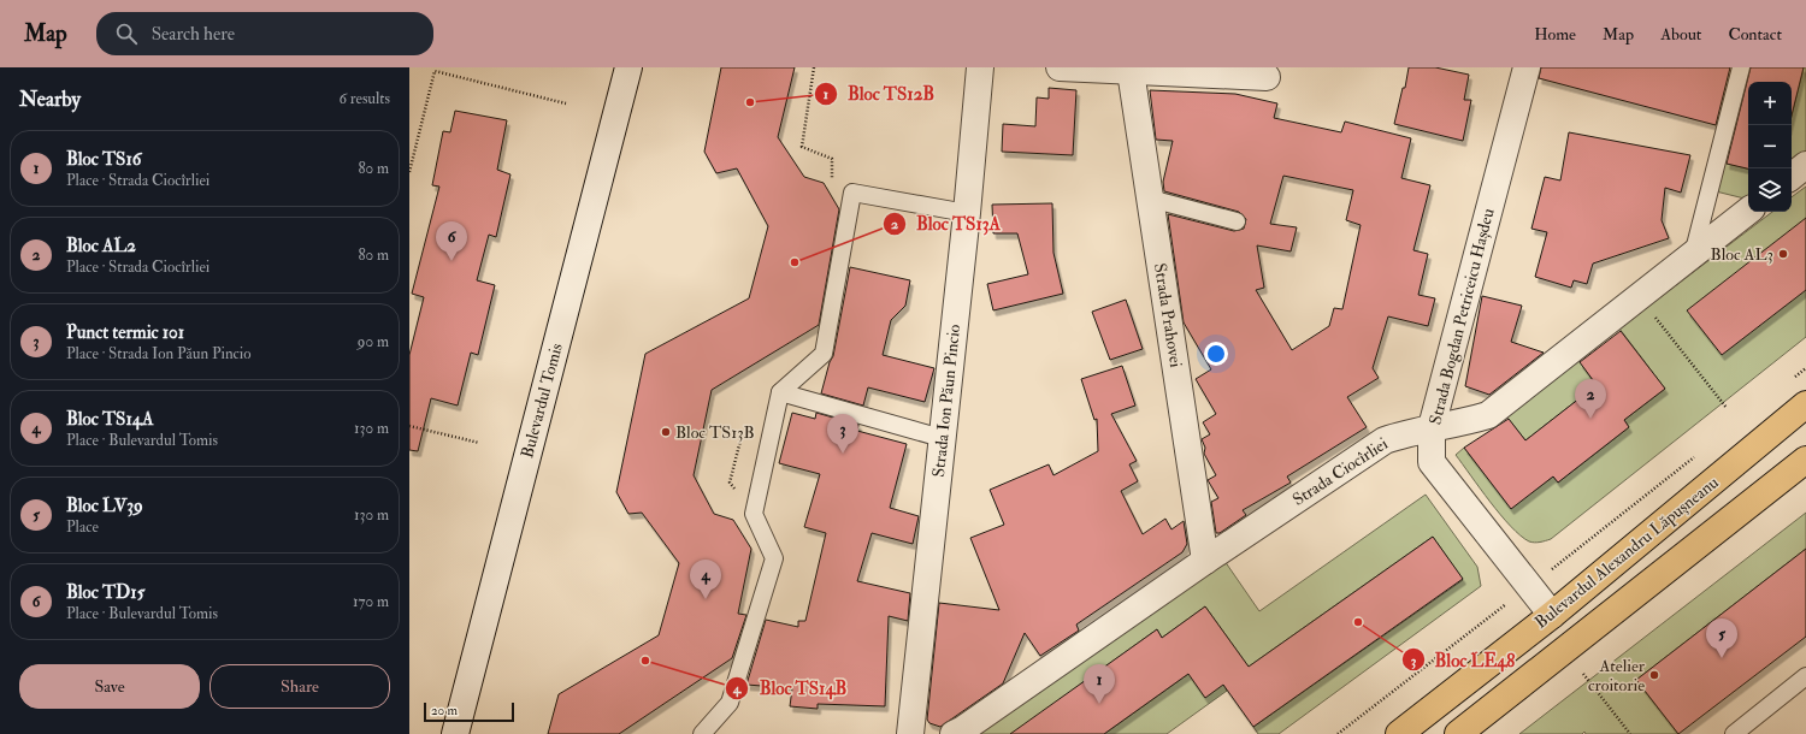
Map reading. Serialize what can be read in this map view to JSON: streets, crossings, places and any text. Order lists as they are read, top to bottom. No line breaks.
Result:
{"streets":{"main road":["Bulevardul Alexandru Lăpușneanu"],"street":["Strada Prahovei","Strada Bogdan Petriceicu Hașdeu","Bulevardul Tomis","Strada Ion Păun Pincio","Strada Ciocîrliei"]},"crossings":[["Strada Prahovei","Strada Ciocîrliei"],["Strada Bogdan Petriceicu Hașdeu","Strada Ciocîrliei"],["Strada Bogdan Petriceicu Hașdeu","Bulevardul Alexandru Lăpușneanu"]],"places":["Bloc TS12B","Bloc AL3","Bloc TS13A","Bloc TS13B","Bloc LE48","Bloc TS14B","Atelier croitorie"],"scale_bar":"20 m","page":{"header":"Map","search":"Search here","nav":["Home","Map","About","Contact"],"heading":["Nearby","6 results"],"map_buttons":["+","−"],"list":[{"mark":"1","name":"Bloc TS16","note":"Place · Strada Ciocîrliei","value":"80 m"},{"mark":"2","name":"Bloc AL2","note":"Place · Strada Ciocîrliei","value":"80 m"},{"mark":"3","name":"Punct termic 101","note":"Place · Strada Ion Păun Pincio","value":"90 m"},{"mark":"4","name":"Bloc TS14A","note":"Place · Bulevardul Tomis","value":"130 m"},{"mark":"5","name":"Bloc LV39","note":"Place","value":"130 m"},{"mark":"6","name":"Bloc TD15","note":"Place · Bulevardul Tomis","value":"170 m"}],"pins":["6","2","3","4","5","1"],"buttons":["Save","Share"],"scale":"20 m"}}
